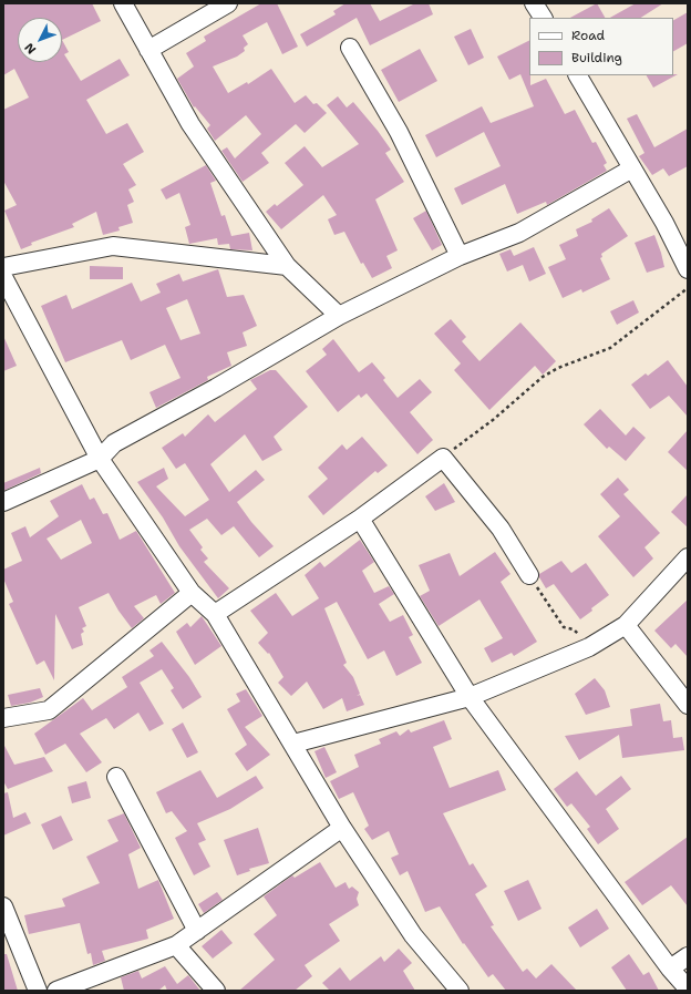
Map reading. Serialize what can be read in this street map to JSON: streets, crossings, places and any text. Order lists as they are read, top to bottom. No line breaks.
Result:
{"legend":["Road","Building"],"north":"bottom left"}
